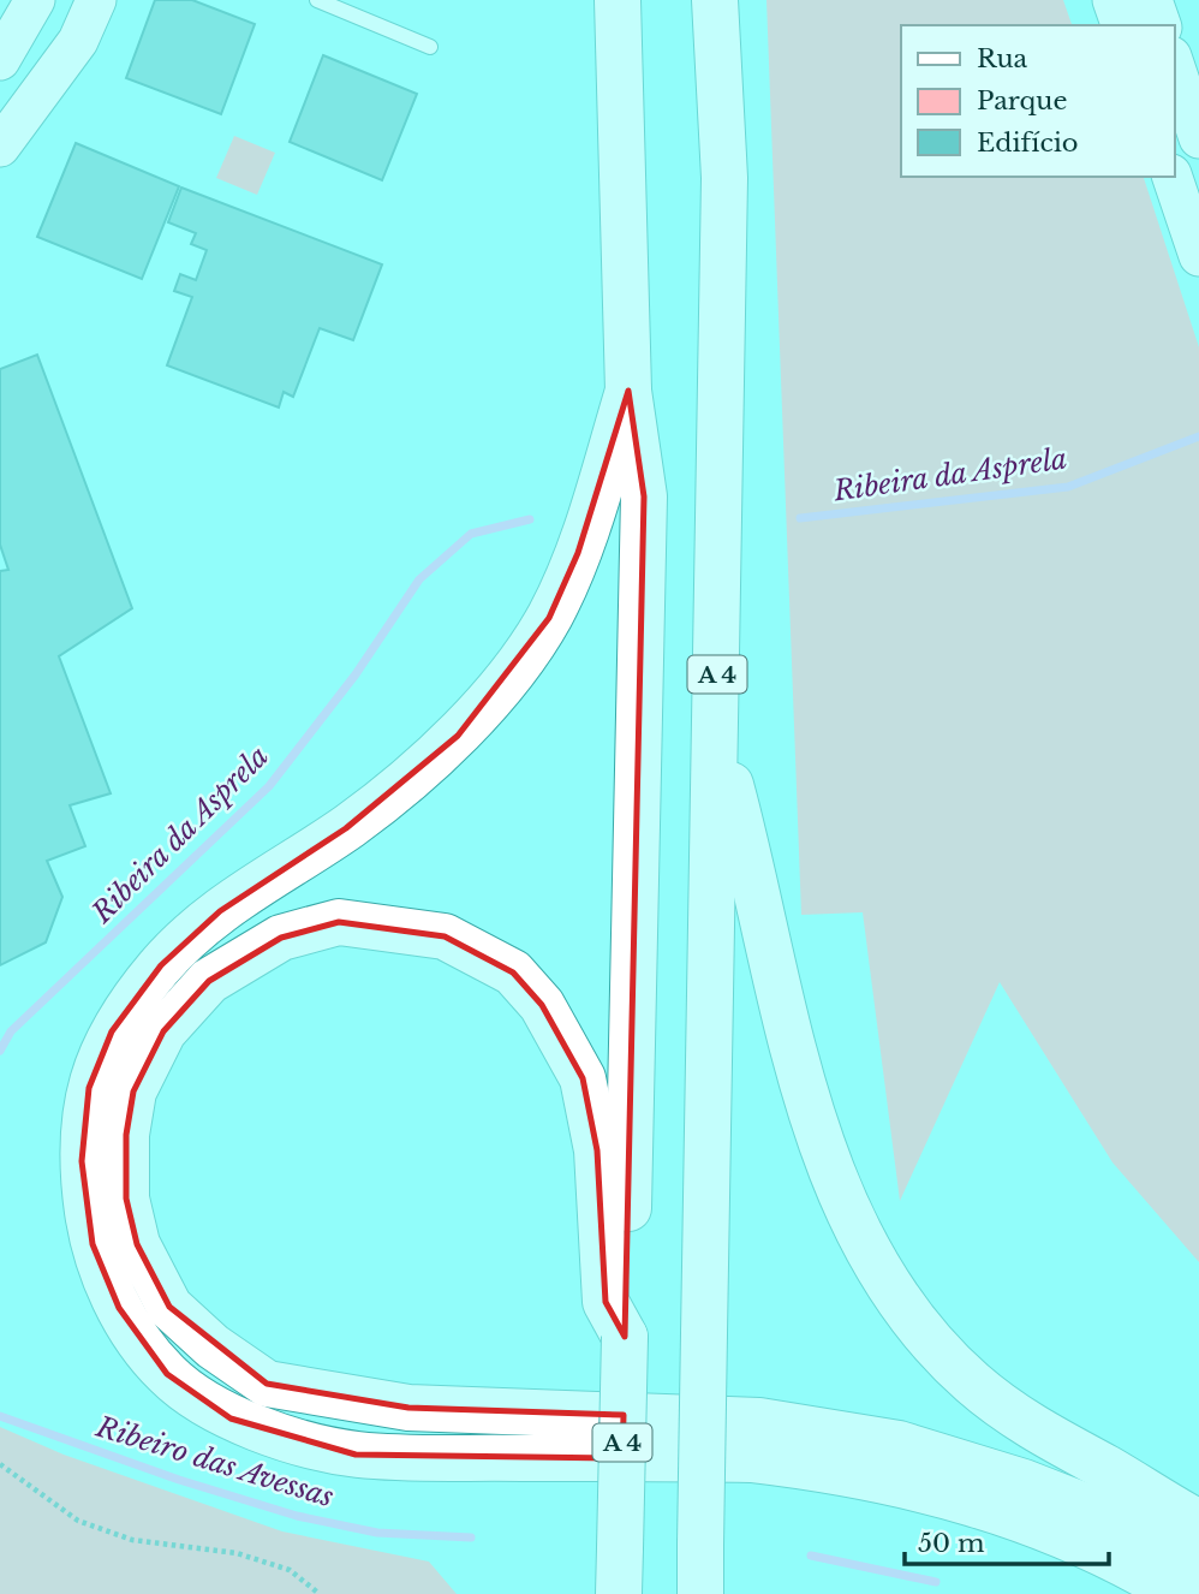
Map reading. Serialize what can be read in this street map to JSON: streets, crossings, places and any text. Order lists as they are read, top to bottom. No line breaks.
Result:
{"streets":{"highway":["A 4"]},"water":["Ribeira da Asprela","Ribeiro das Avessas"],"legend":["Rua","Parque","Edifício"],"scale_bar":"50 m"}
